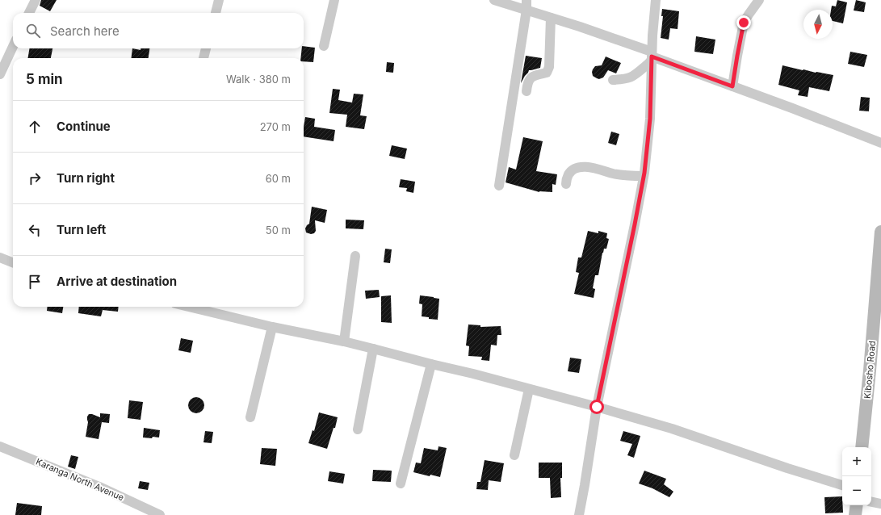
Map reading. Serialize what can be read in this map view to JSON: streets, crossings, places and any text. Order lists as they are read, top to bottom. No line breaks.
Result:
{"streets":{"street":["Kibosho Road","Karanga North Avenue"]},"north":"bottom","page":{"search":"Search here","heading":["5 min","Walk · 380 m"],"list":[["Continue","270 m"],["Turn right","60 m"],["Turn left","50 m"],"Arrive at destination"],"map_buttons":["+","−"]}}
